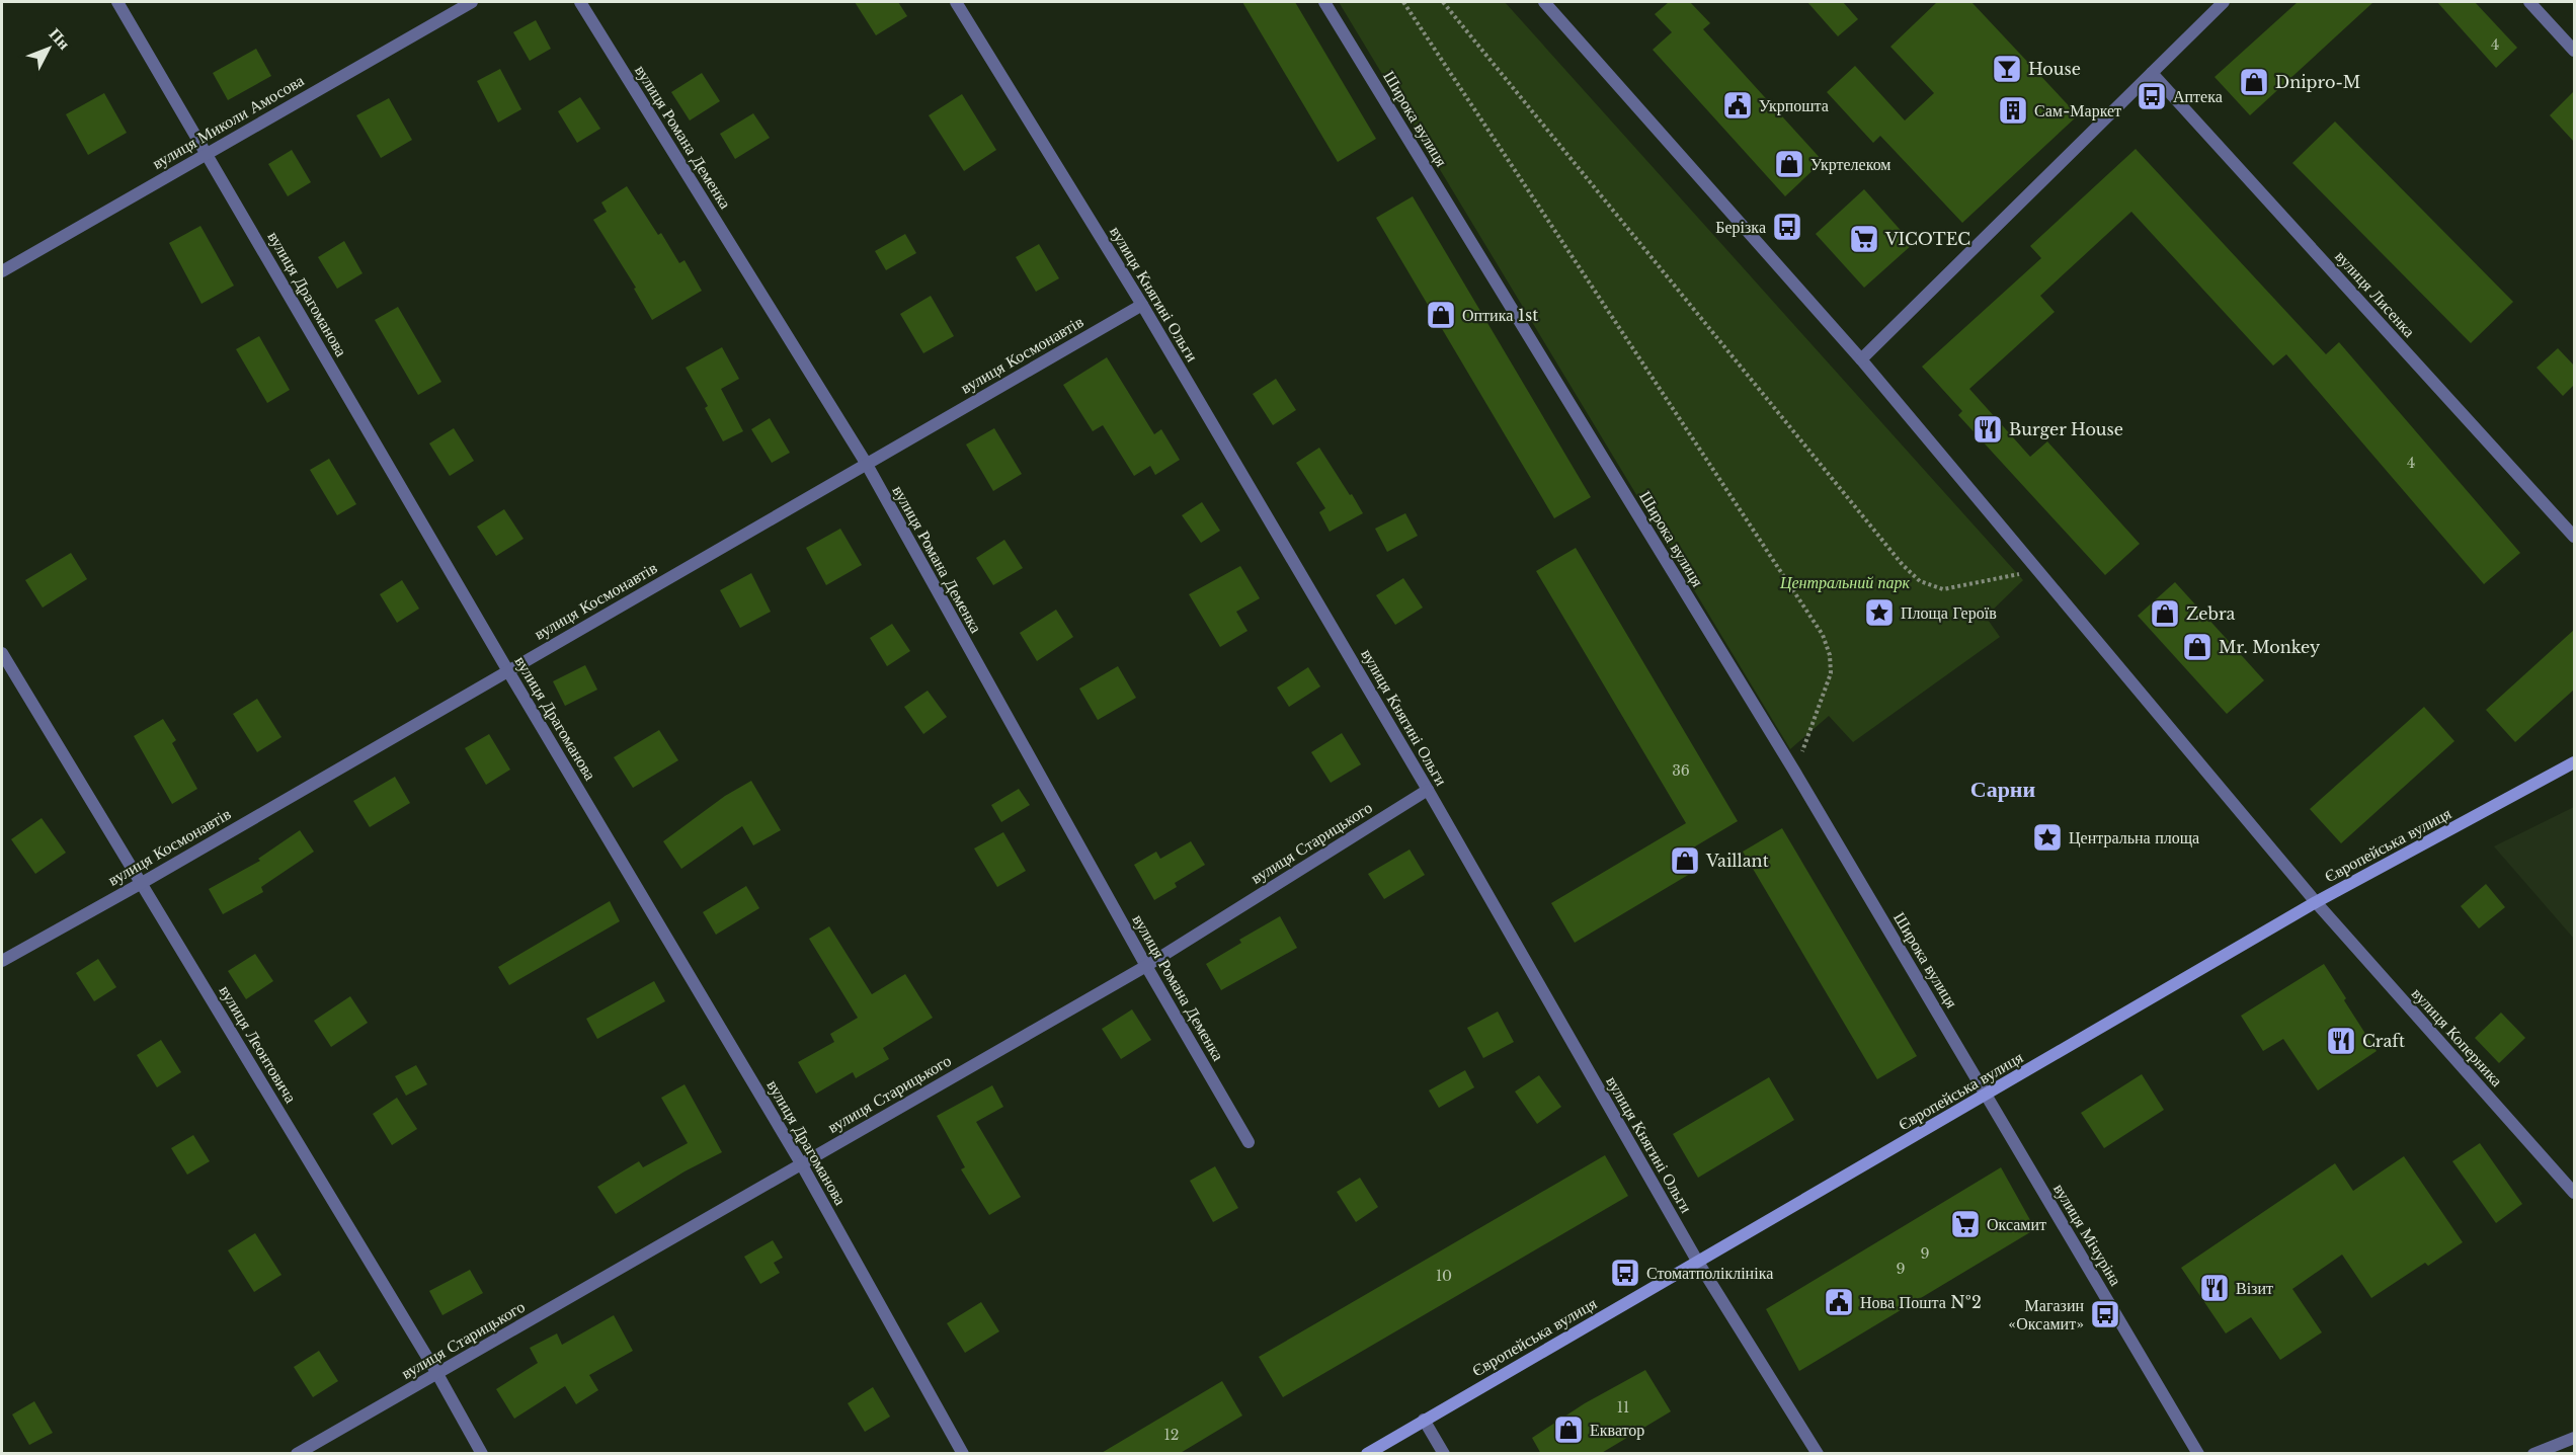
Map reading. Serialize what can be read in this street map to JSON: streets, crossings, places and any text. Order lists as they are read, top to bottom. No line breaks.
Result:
{"streets":{"main road":["Європейська вулиця"],"street":["Широка вулиця","вулиця Миколи Амосова","вулиця Романа Деменка","вулиця Драгоманова","вулиця Княгині Ольги","вулиця Лисенка","вулиця Космонавтів","вулиця Старицького","вулиця Коперника","вулиця Леонтовича","вулиця Мічуріна"]},"crossings":[["Широка вулиця","Європейська вулиця"],["Широка вулиця","вулиця Мічуріна"],["вулиця Миколи Амосова","вулиця Драгоманова"],["вулиця Романа Деменка","вулиця Космонавтів"],["вулиця Романа Деменка","вулиця Старицького"],["вулиця Драгоманова","вулиця Космонавтів"],["вулиця Драгоманова","вулиця Старицького"],["вулиця Княгині Ольги","вулиця Космонавтів"],["вулиця Княгині Ольги","вулиця Старицького"],["вулиця Княгині Ольги","Європейська вулиця"],["вулиця Космонавтів","вулиця Леонтовича"],["вулиця Старицького","вулиця Леонтовича"],["Європейська вулиця","вулиця Коперника"],["Європейська вулиця","вулиця Мічуріна"]],"districts":["Сарни"],"parks":["Центральний парк"],"places":{"bar":["House"],"shop":["Dnipro-M","Укртелеком","Оптика 1st","Zebra","Mr. Monkey","Vaillant","Екватор"],"bus stop":["Аптека","Берізка","Стоматполіклініка","Магазин «Оксамит»"],"public building":["Укрпошта","Нова Пошта №2"],"building":["Сам-Маркет"],"supermarket":["VICOTEC","Оксамит"],"restaurant":["Burger House","Craft","Візит"],"place":["Площа Героїв","Центральна площа"]},"house_numbers":["4","4","36","9","9","10","11","12"],"north":"top right"}
